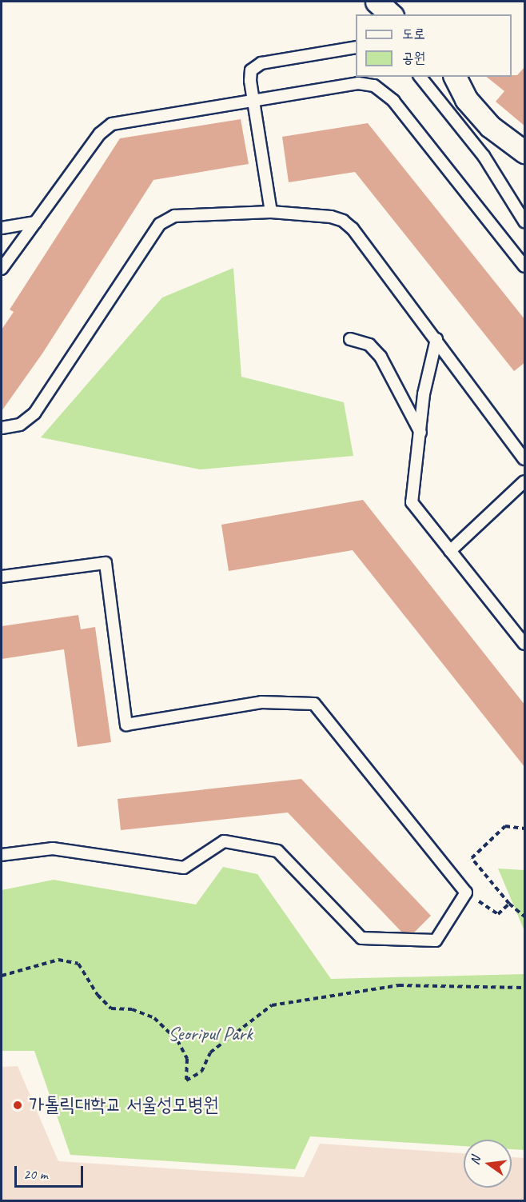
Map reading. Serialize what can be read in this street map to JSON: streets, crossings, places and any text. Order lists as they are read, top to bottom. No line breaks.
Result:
{"parks":["Seoripul Park"],"places":["가톨릭대학교 서울성모병원"],"legend":["도로","공원"],"scale_bar":"20 m","north":"left"}
